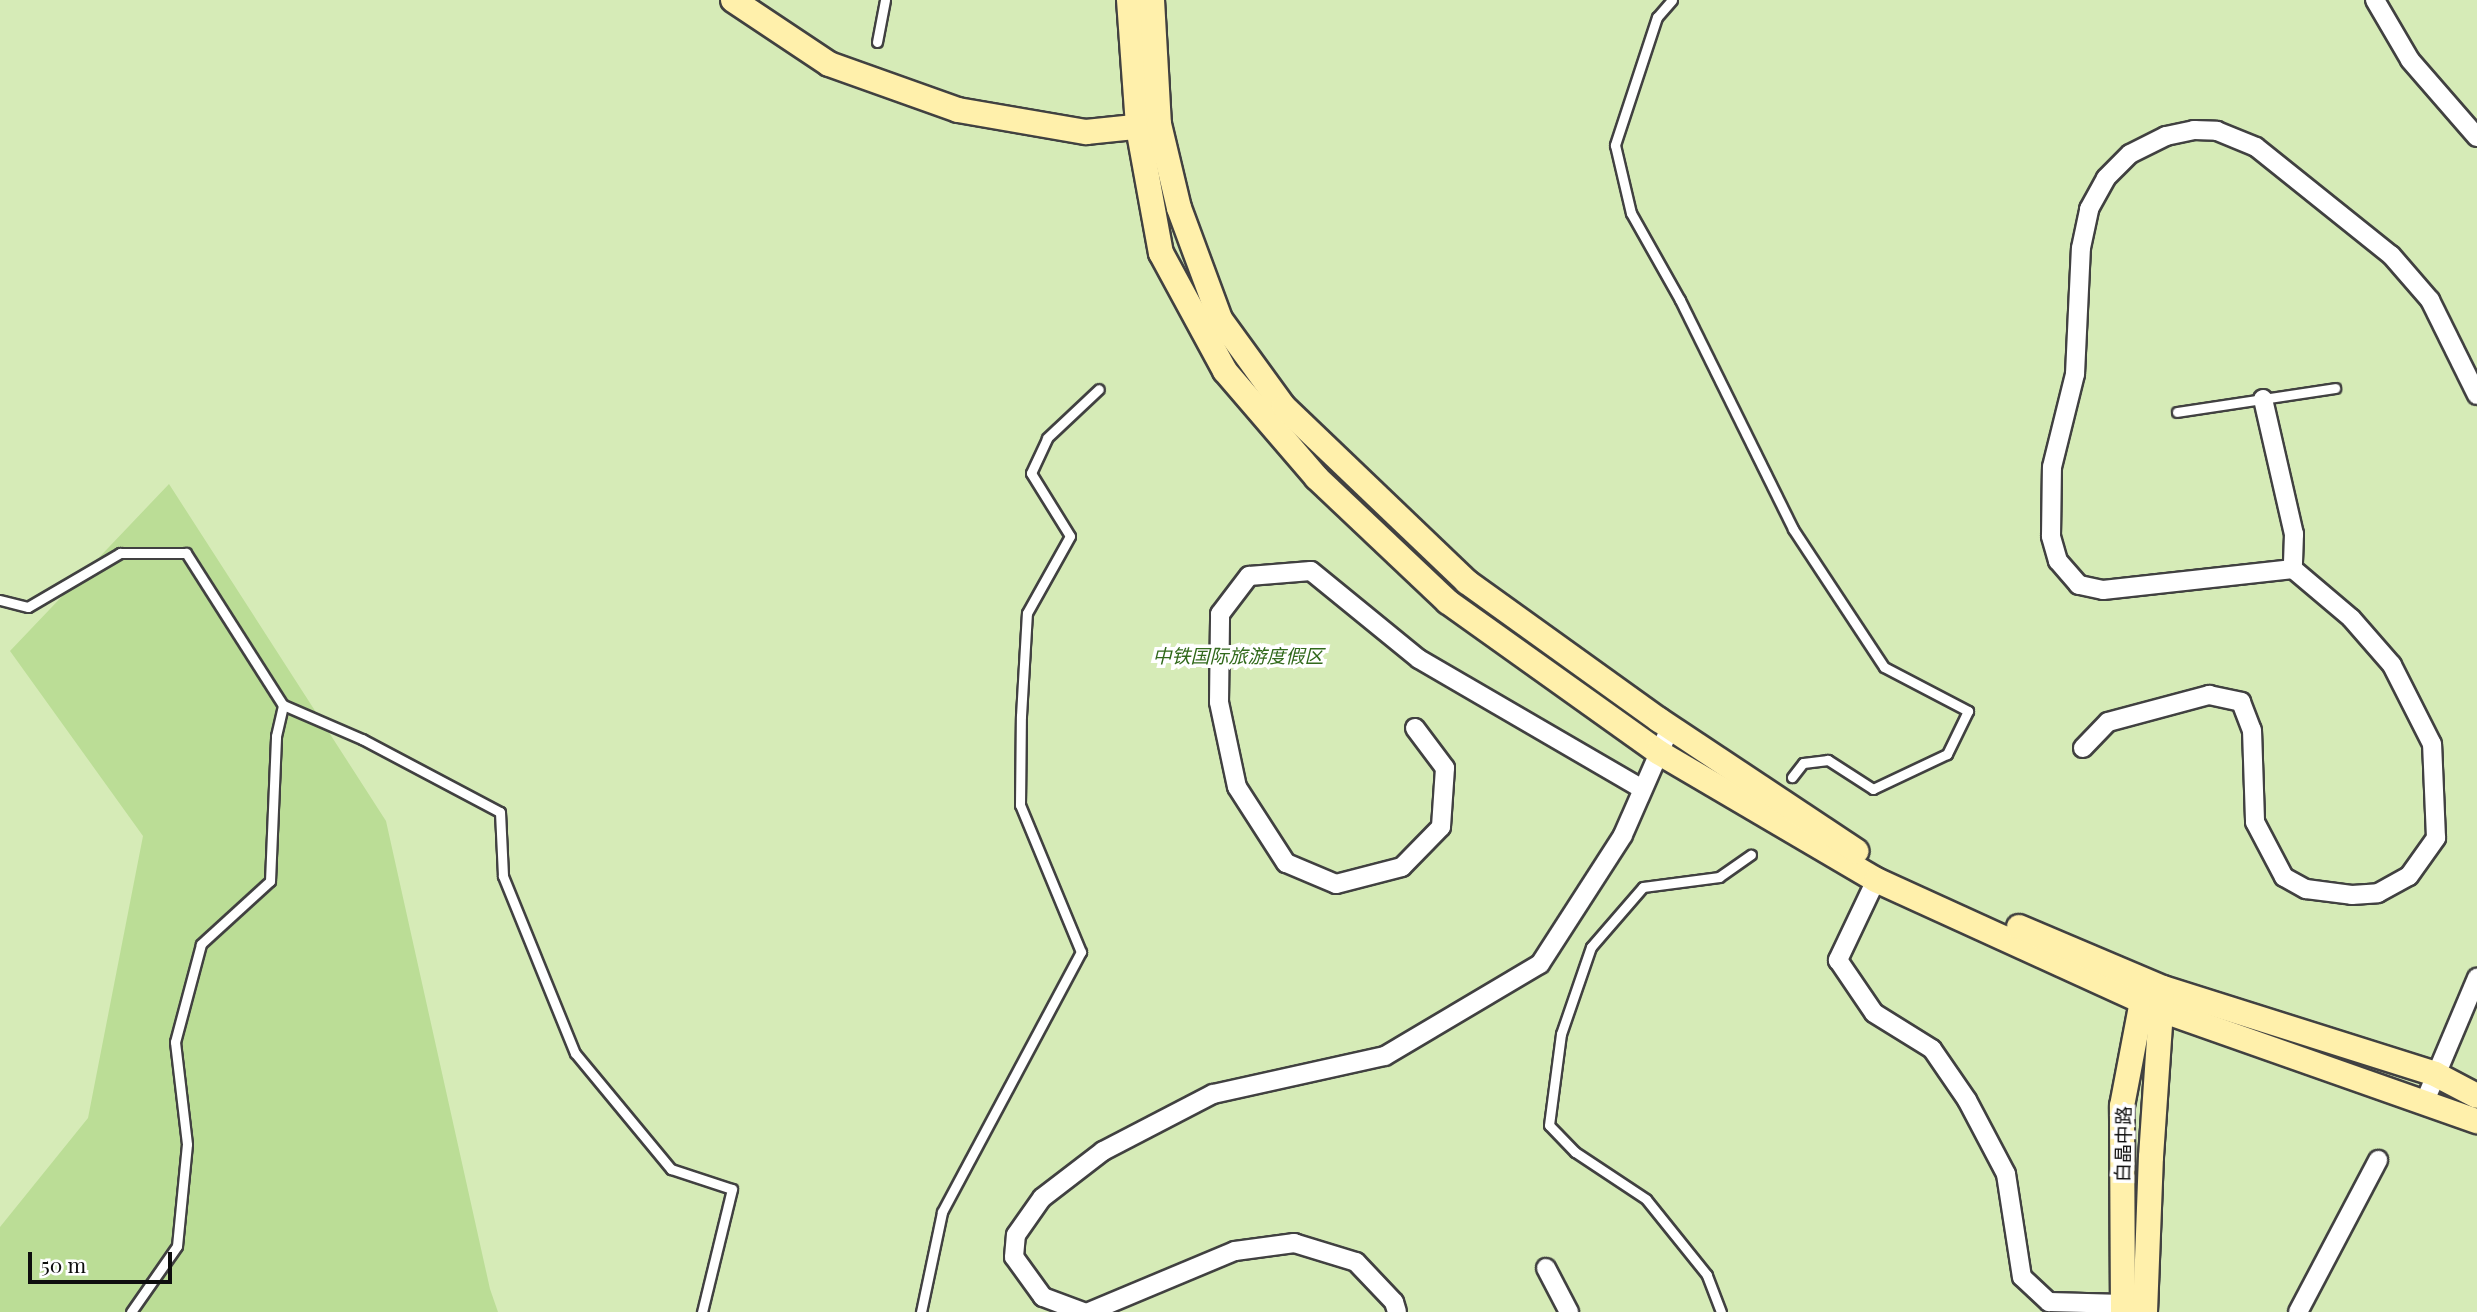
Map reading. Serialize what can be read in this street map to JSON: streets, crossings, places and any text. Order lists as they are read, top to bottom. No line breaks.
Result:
{"streets":{"street":["白晶中路"]},"parks":["中铁国际旅游度假区"],"scale_bar":"50 m"}
